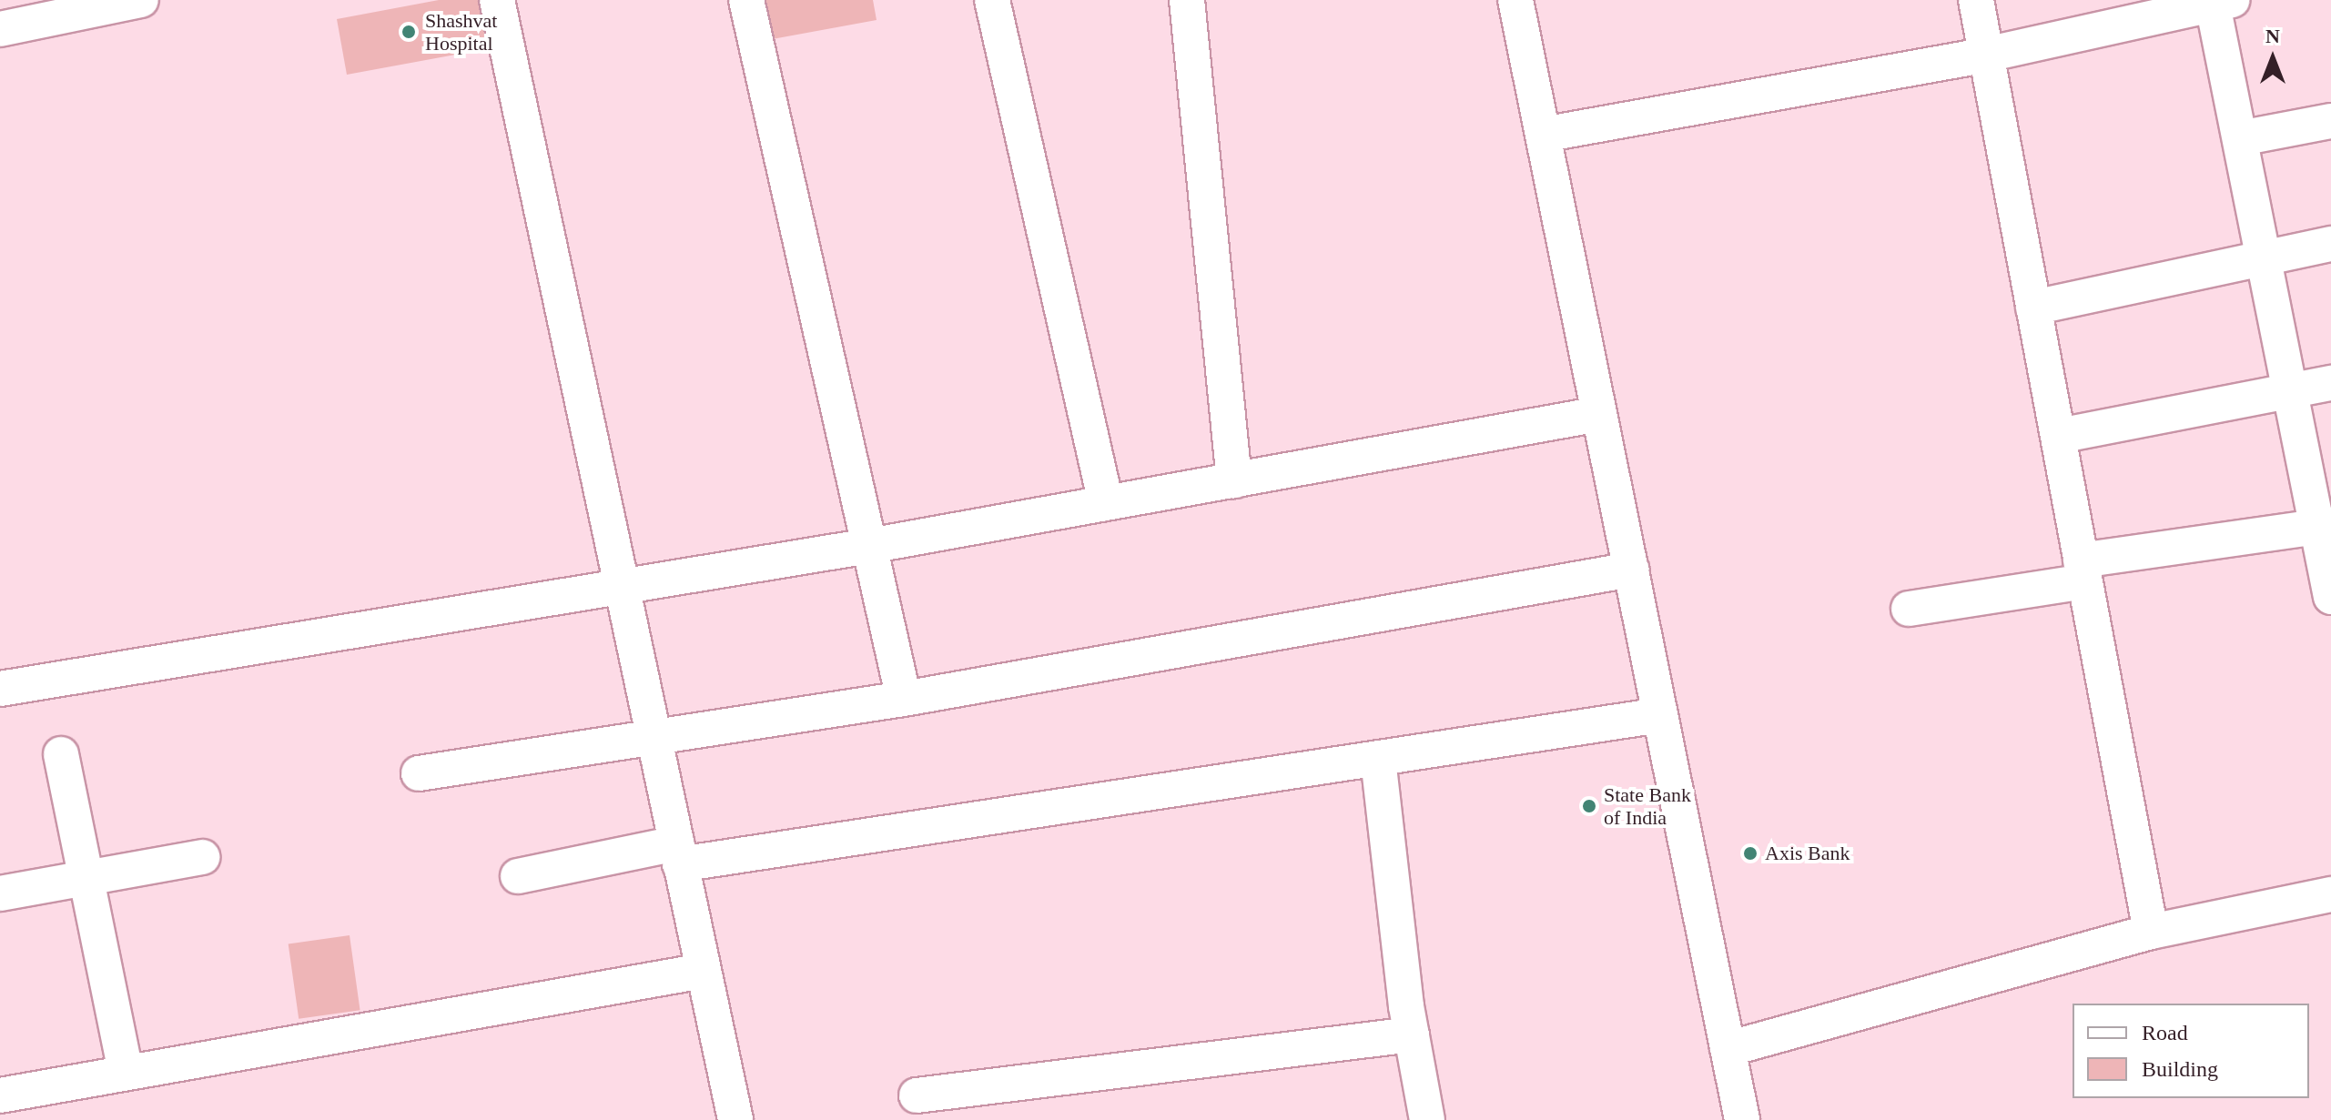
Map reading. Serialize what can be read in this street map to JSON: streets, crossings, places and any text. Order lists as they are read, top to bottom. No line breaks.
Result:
{"places":["Shashvat Hospital","State Bank of India","Axis Bank"],"legend":["Road","Building"],"north":"top"}
